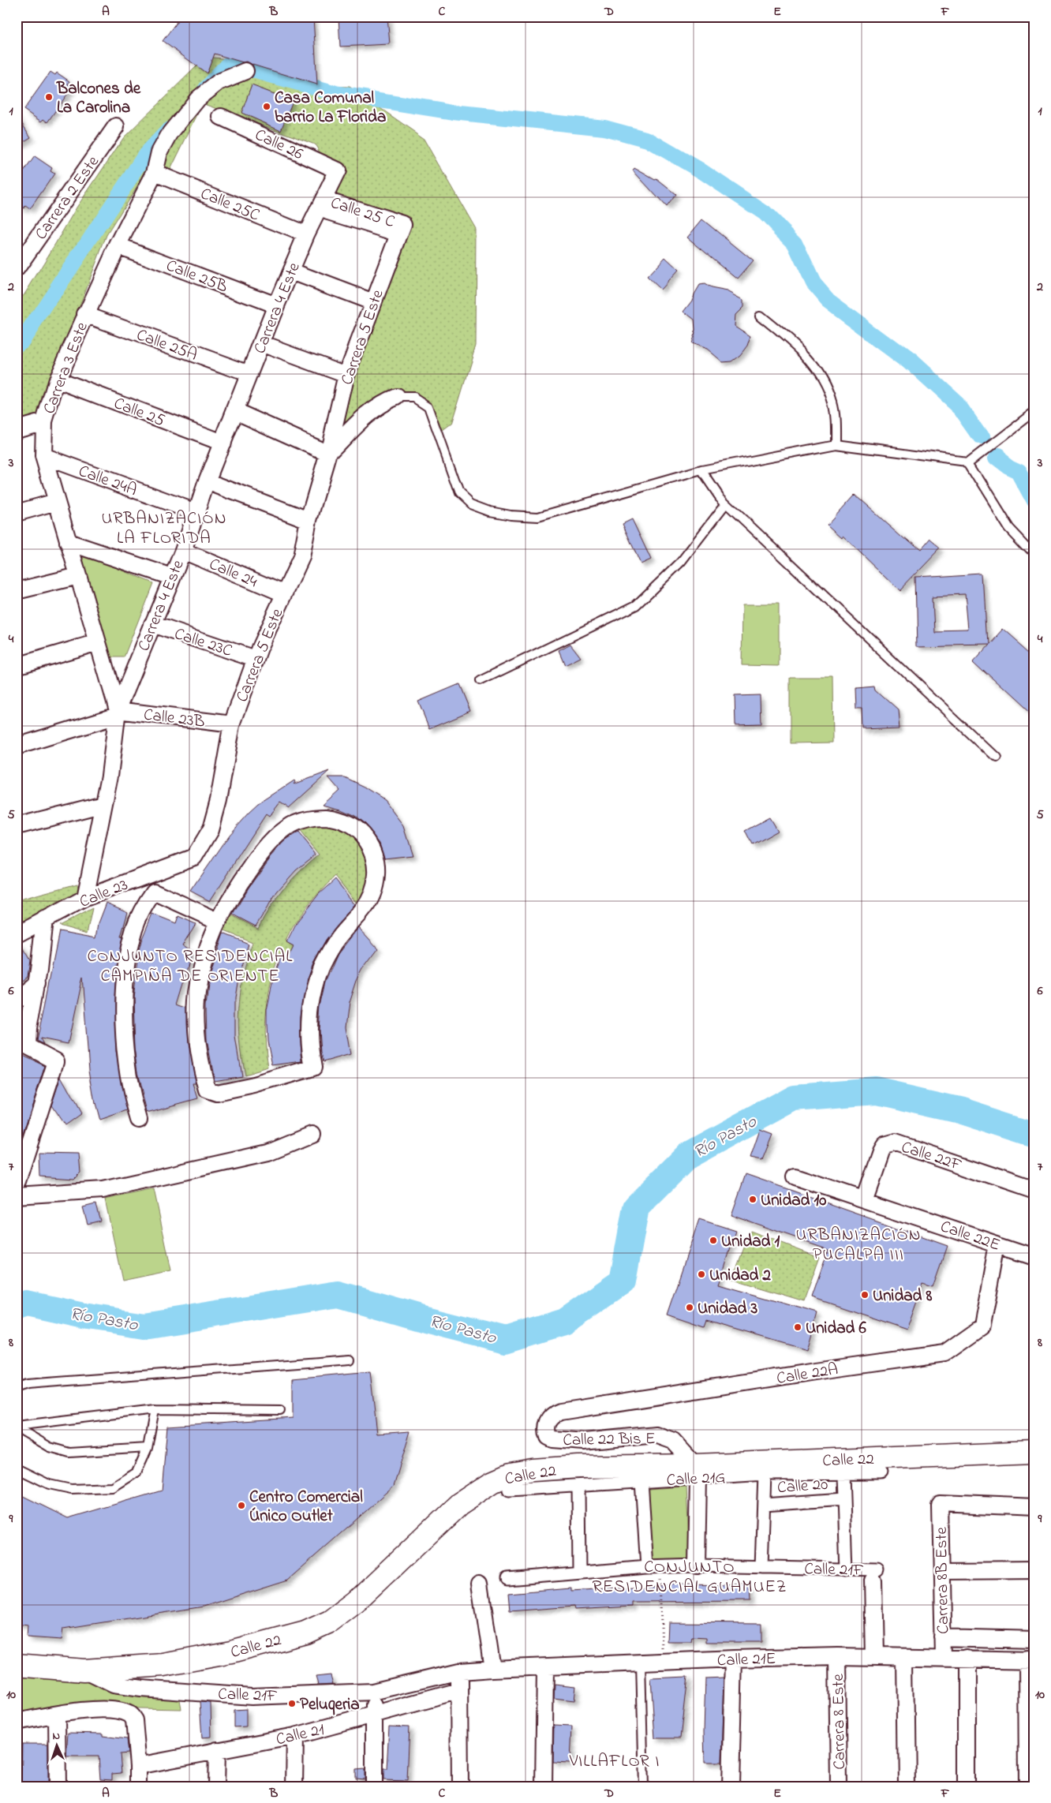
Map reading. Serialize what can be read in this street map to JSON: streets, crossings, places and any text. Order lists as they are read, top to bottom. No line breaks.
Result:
{"streets":{"main road":["Calle 22"],"street":["Calle 26","Carrera 2 Este","Calle 25C","Calle 25 C","Calle 25B","Carrera 4 Este","Carrera 5 Este","Calle 25A","Carrera 3 Este","Calle 25","Calle 24A","Calle 24","Calle 23C","Calle 23B","Calle 23","Calle 22F","Calle 22E","Calle 22A","Calle 22 Bis E","Calle 21G","Calle 20","Calle 21F","Carrera 8B Este","Calle 21E","Carrera 8 Este","Calle 21"]},"crossings":[["Calle 26","Carrera 4 Este"],["Calle 25C","Carrera 4 Este"],["Calle 25C","Carrera 3 Este"],["Calle 25 C","Carrera 4 Este"],["Calle 25 C","Carrera 5 Este"],["Calle 25B","Carrera 4 Este"],["Calle 25B","Carrera 3 Este"],["Carrera 4 Este","Calle 25A"],["Carrera 4 Este","Carrera 3 Este"],["Carrera 4 Este","Calle 25"],["Carrera 4 Este","Calle 24A"],["Carrera 4 Este","Calle 24"],["Carrera 4 Este","Calle 23C"],["Carrera 4 Este","Calle 23B"],["Carrera 4 Este","Calle 23"],["Carrera 5 Este","Calle 24"],["Carrera 5 Este","Calle 23C"],["Carrera 5 Este","Calle 23B"],["Carrera 5 Este","Calle 23"],["Calle 25A","Carrera 3 Este"],["Carrera 3 Este","Calle 25"],["Carrera 3 Este","Calle 24A"],["Carrera 3 Este","Calle 23B"],["Calle 22F","Calle 22E"],["Calle 22E","Calle 22A"],["Calle 22A","Calle 22 Bis E"],["Calle 22 Bis E","Calle 22"],["Calle 22 Bis E","Calle 21G"],["Calle 22","Calle 21G"],["Calle 22","Calle 21F"],["Calle 21F","Calle 21E"],["Carrera 8B Este","Calle 21E"],["Calle 21E","Carrera 8 Este"]],"districts":["URBANIZACIÓN LA FLORIDA","CONJUNTO RESIDENCIAL CAMPIÑA DE ORIENTE","URBANIZACIÓN PUCALPA III","CONJUNTO RESIDENCIAL GUAMUEZ","VILLAFLOR I"],"water":["Río Pasto"],"places":["Balcones de La Carolina","Casa Comunal barrio La Florida","Unidad 10","Unidad 1","Unidad 2","Unidad 8","Unidad 3","Unidad 6","Centro Comercial Único Outlet","Peluqeria"],"north":"top","grid":{"columns":["A","B","C","D","E","F"],"rows":["1","2","3","4","5","6","7","8","9","10"]}}
